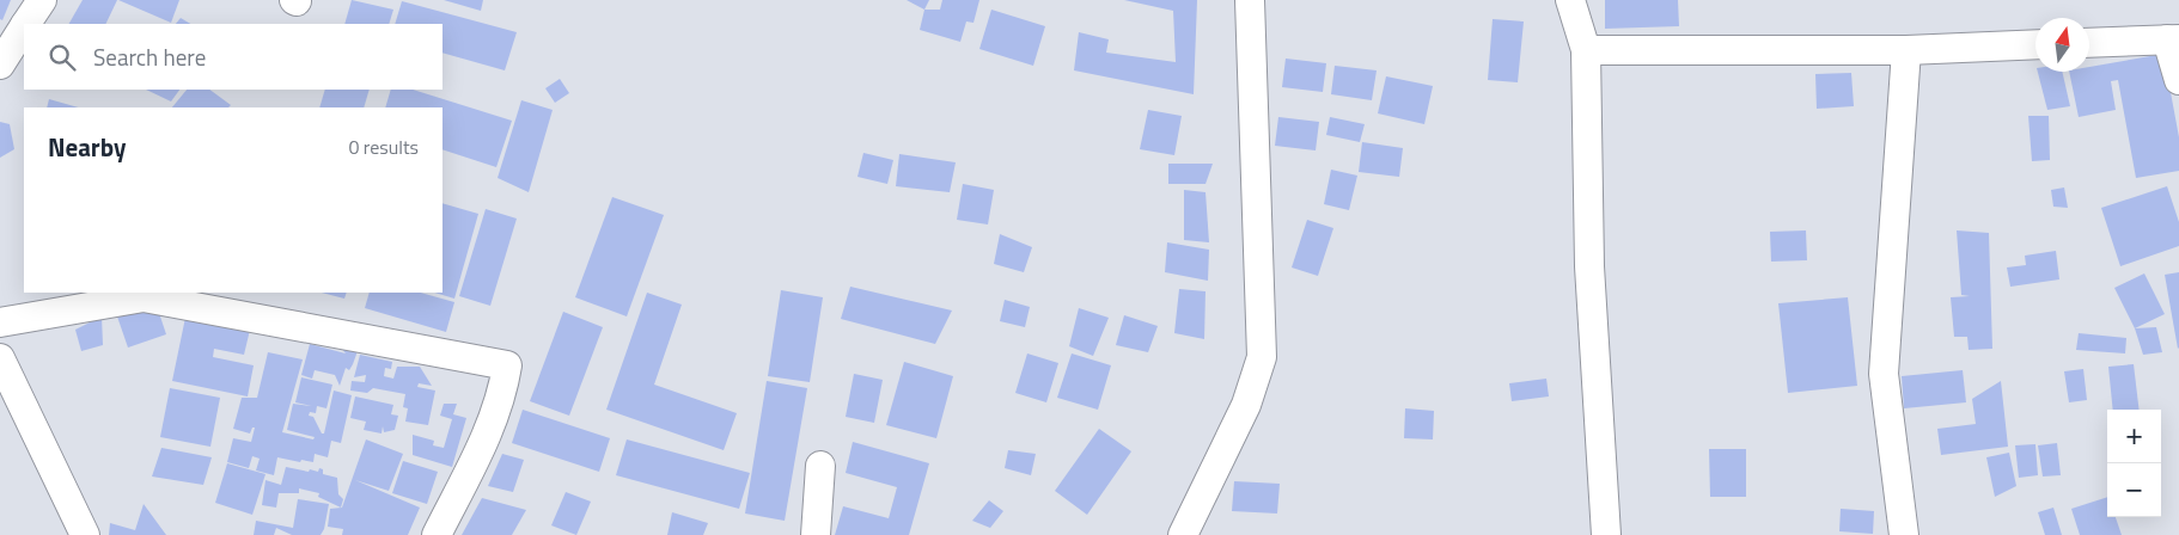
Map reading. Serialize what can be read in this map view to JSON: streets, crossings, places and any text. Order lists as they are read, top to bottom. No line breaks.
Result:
{"north":"top","page":{"search":"Search here","heading":["Nearby","0 results"],"map_buttons":["+","−"]}}
